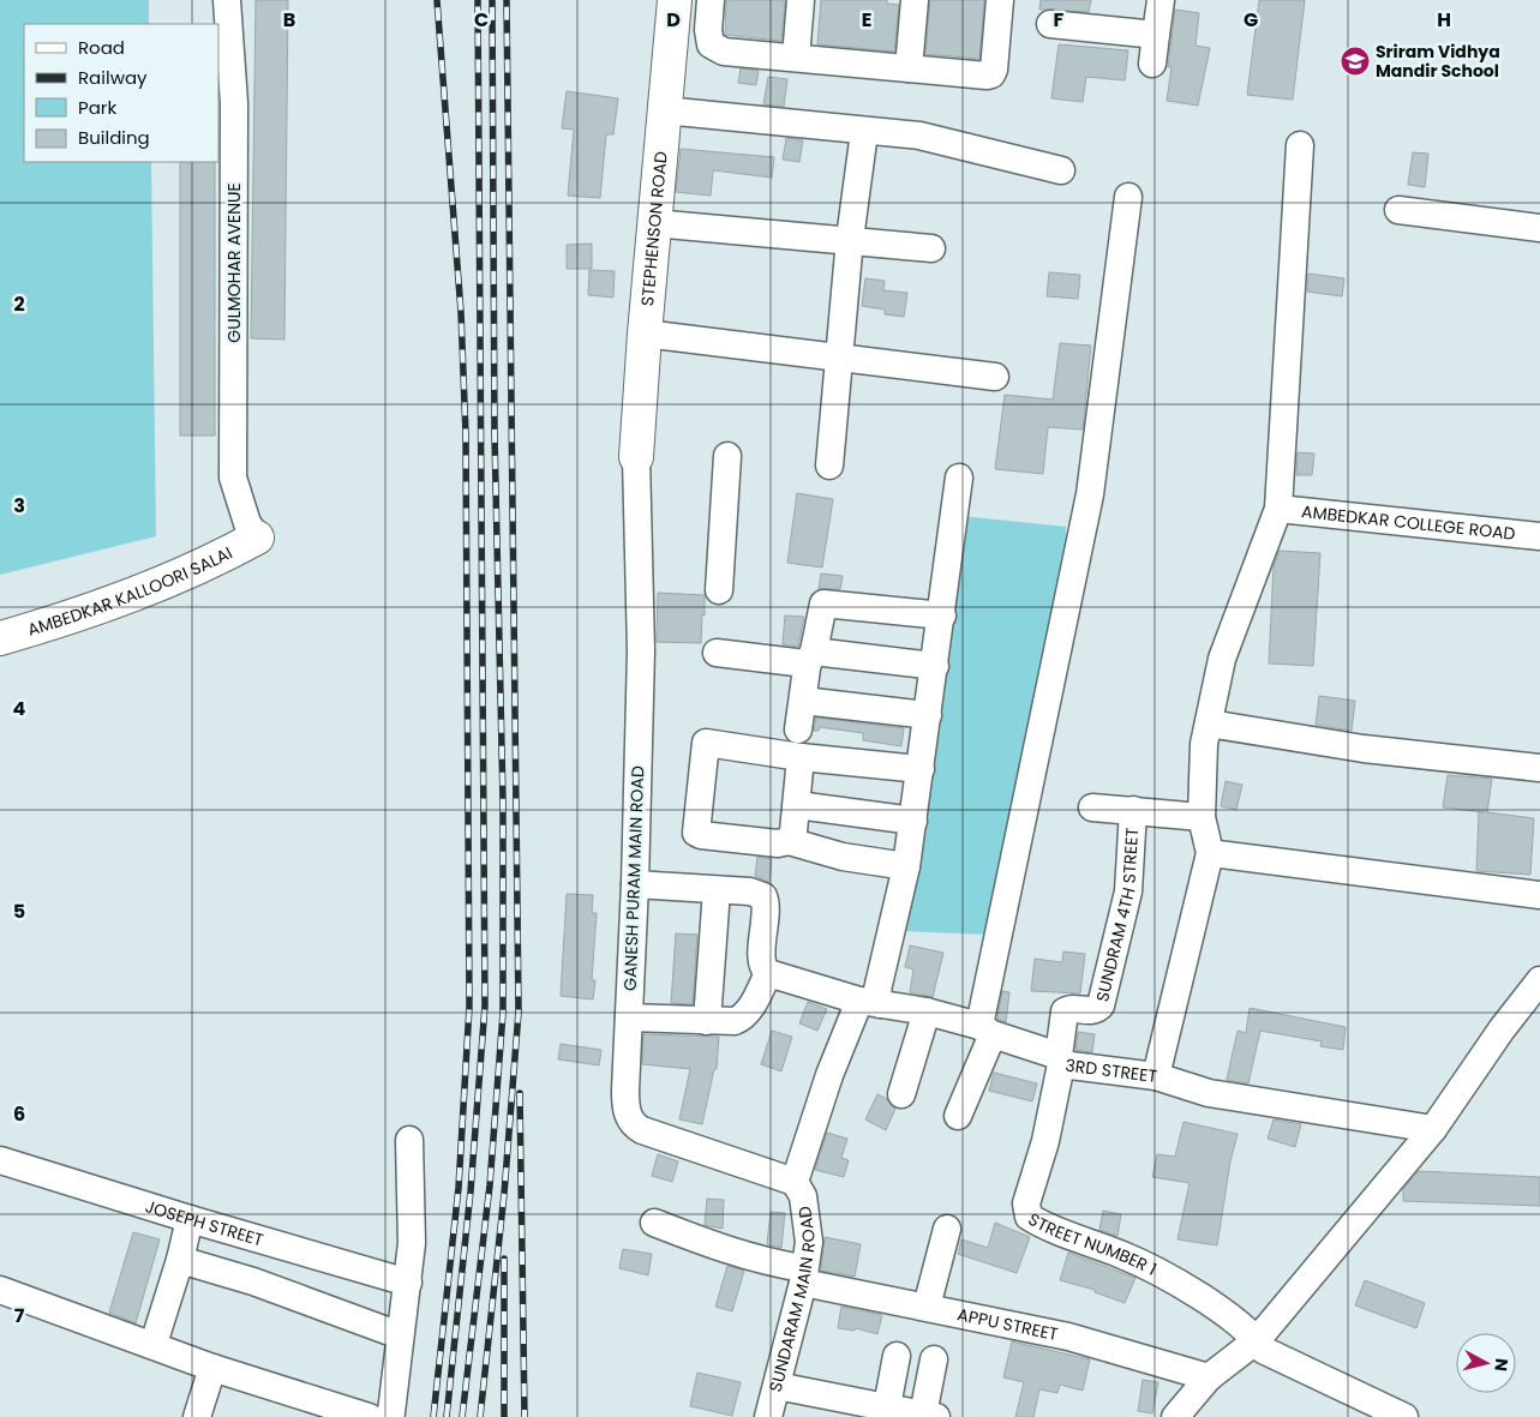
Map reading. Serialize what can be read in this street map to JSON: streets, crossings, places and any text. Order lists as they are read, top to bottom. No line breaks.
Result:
{"streets":{"main road":["STEPHENSON ROAD","AMBEDKAR KALLOORI SALAI"],"street":["GULMOHAR AVENUE","AMBEDKAR COLLEGE ROAD","GANESH PURAM MAIN ROAD","SUNDRAM 4TH STREET","3RD STREET","JOSEPH STREET","STREET NUMBER 1","SUNDARAM MAIN ROAD","APPU STREET"]},"crossings":[["STEPHENSON ROAD","GANESH PURAM MAIN ROAD"],["GULMOHAR AVENUE","AMBEDKAR KALLOORI SALAI"],["GANESH PURAM MAIN ROAD","SUNDARAM MAIN ROAD"],["SUNDRAM 4TH STREET","3RD STREET"],["SUNDRAM 4TH STREET","STREET NUMBER 1"],["3RD STREET","STREET NUMBER 1"],["SUNDARAM MAIN ROAD","APPU STREET"]],"places":{"school or university":["Sriram Vidhya Mandir School"]},"legend":["Road","Railway","Park","Building"],"north":"right","grid":{"columns":["B","C","D","E","F","G","H"],"rows":["2","3","4","5","6","7"]}}
